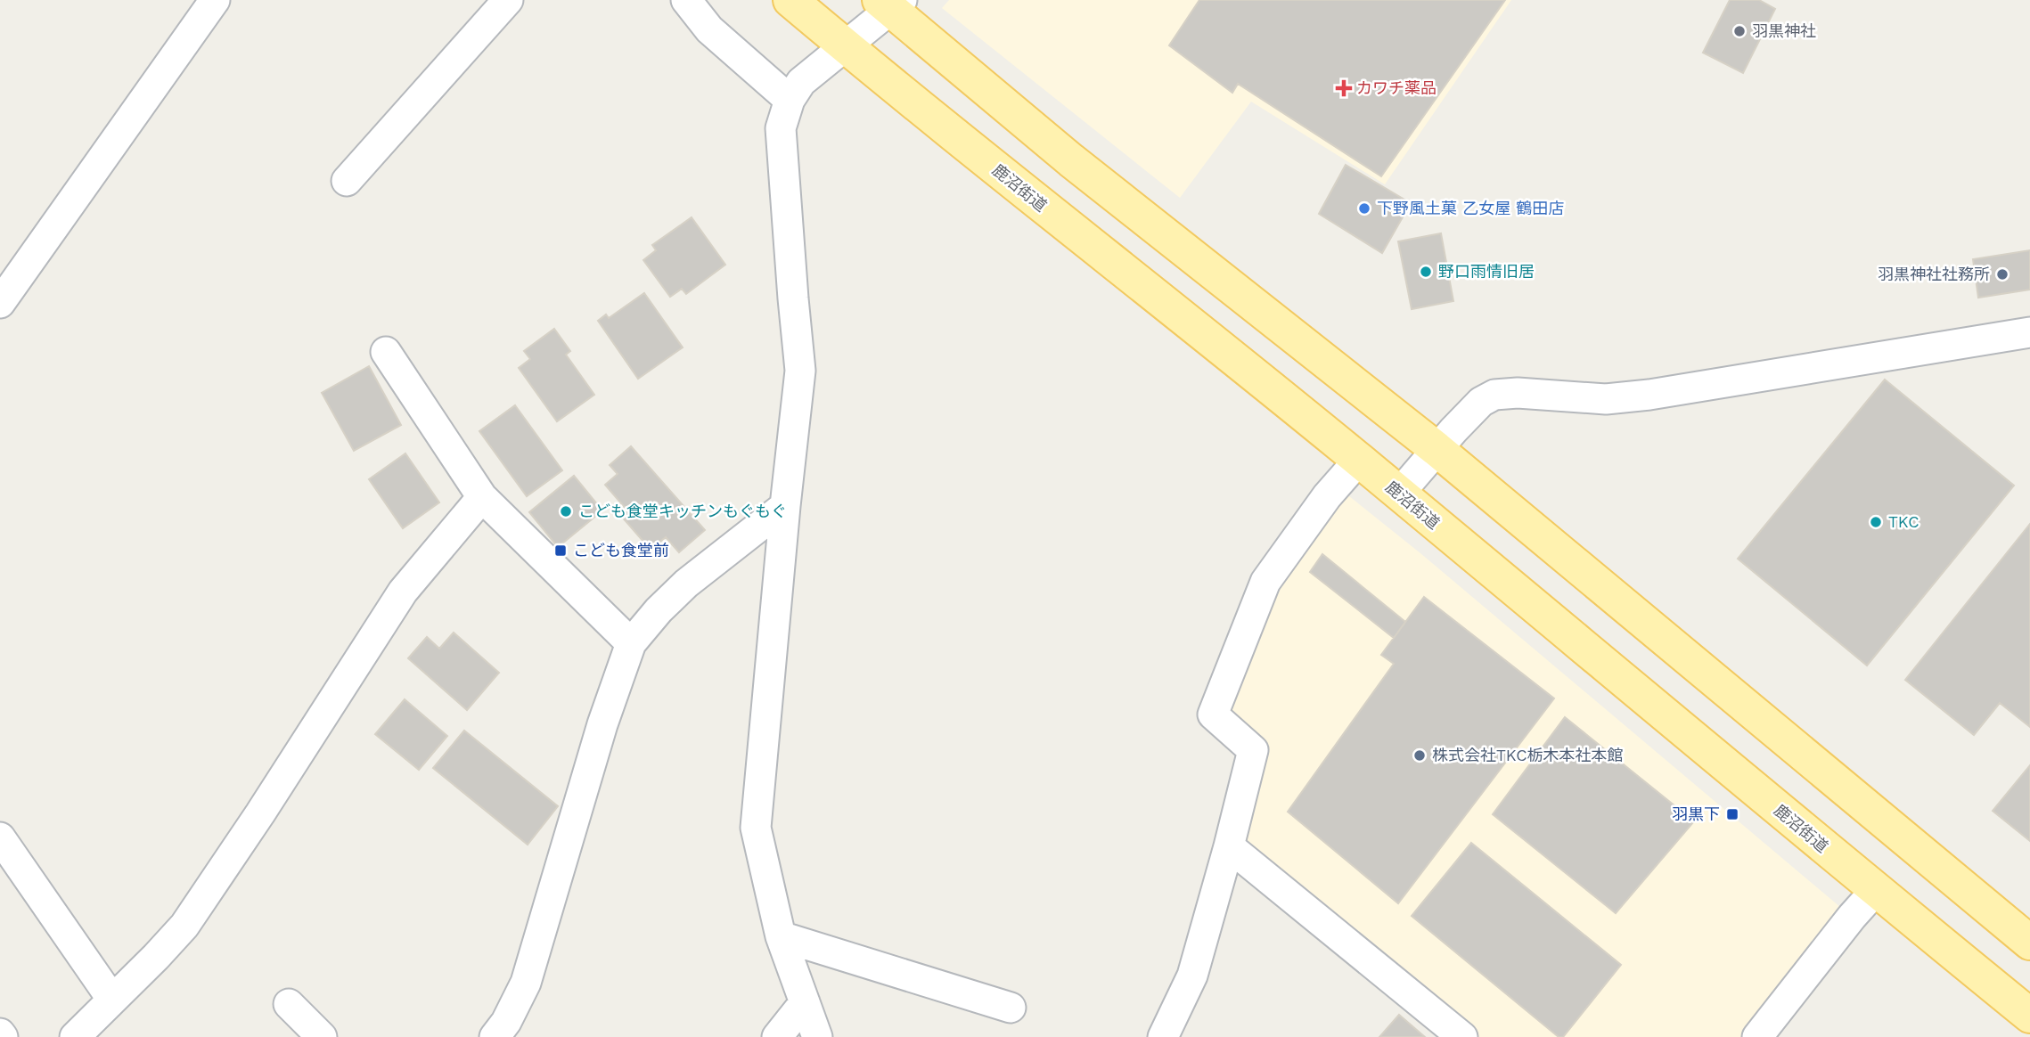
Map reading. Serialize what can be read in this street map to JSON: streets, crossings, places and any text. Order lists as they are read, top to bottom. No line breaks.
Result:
{"streets":{"main road":["鹿沼街道"]},"places":{"other":["羽黒神社","下野風土菓 乙女屋 鶴田店","野口雨情旧居","羽黒神社社務所","こども食堂キッチンもぐもぐ","TKC","株式会社TKC栃木本社本館"],"health":["カワチ薬品"],"transit":["こども食堂前","羽黒下"]}}
